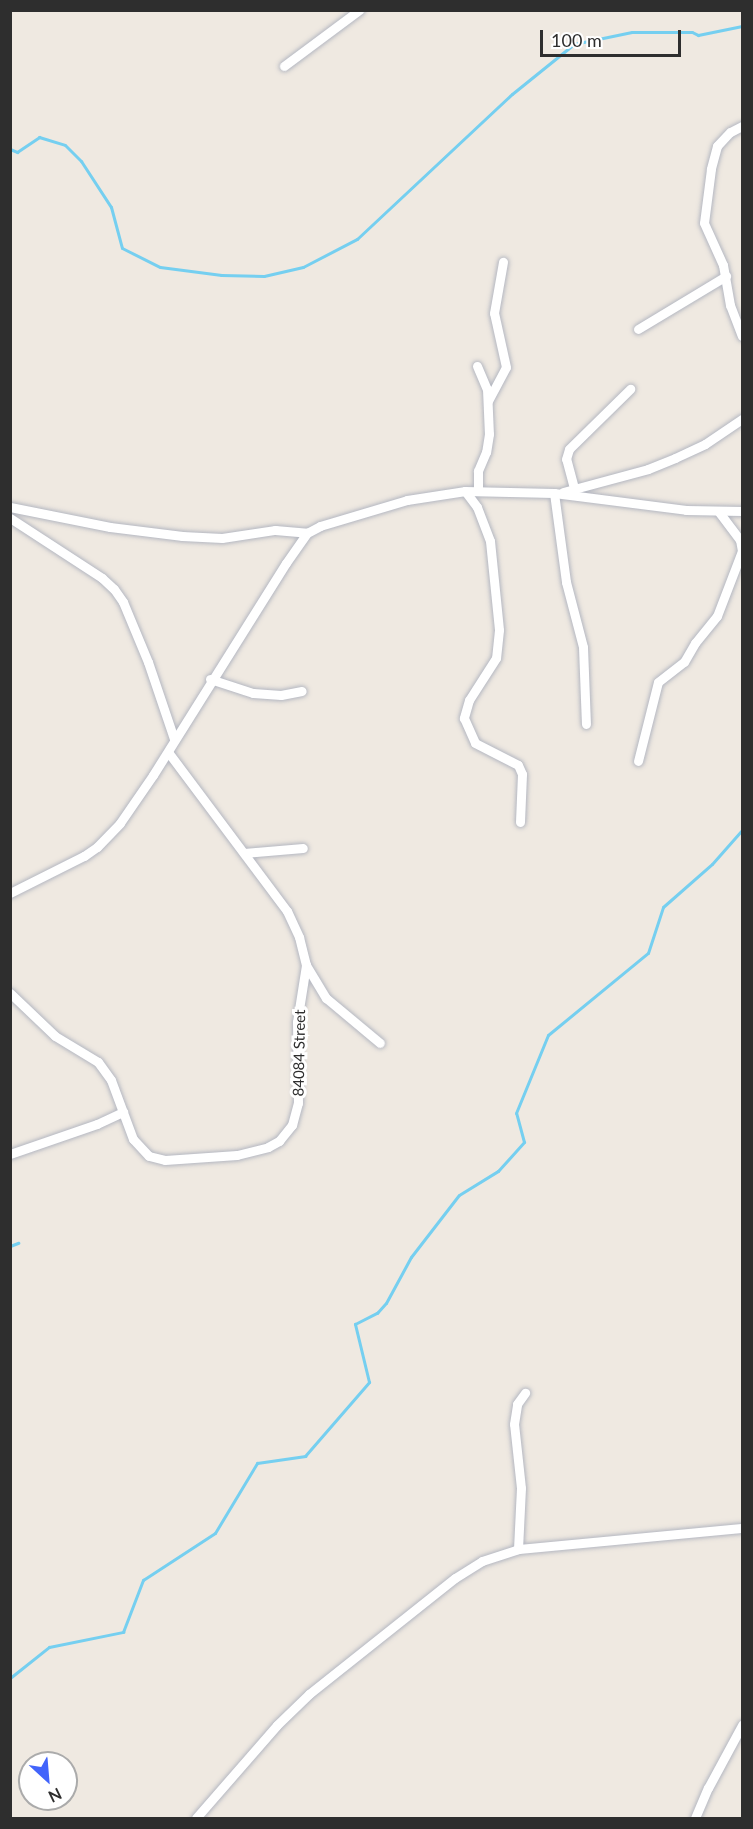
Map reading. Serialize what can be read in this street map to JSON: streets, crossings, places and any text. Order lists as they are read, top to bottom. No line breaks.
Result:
{"streets":{"street":["84084 Street"]},"scale_bar":"100 m","north":"bottom right"}
